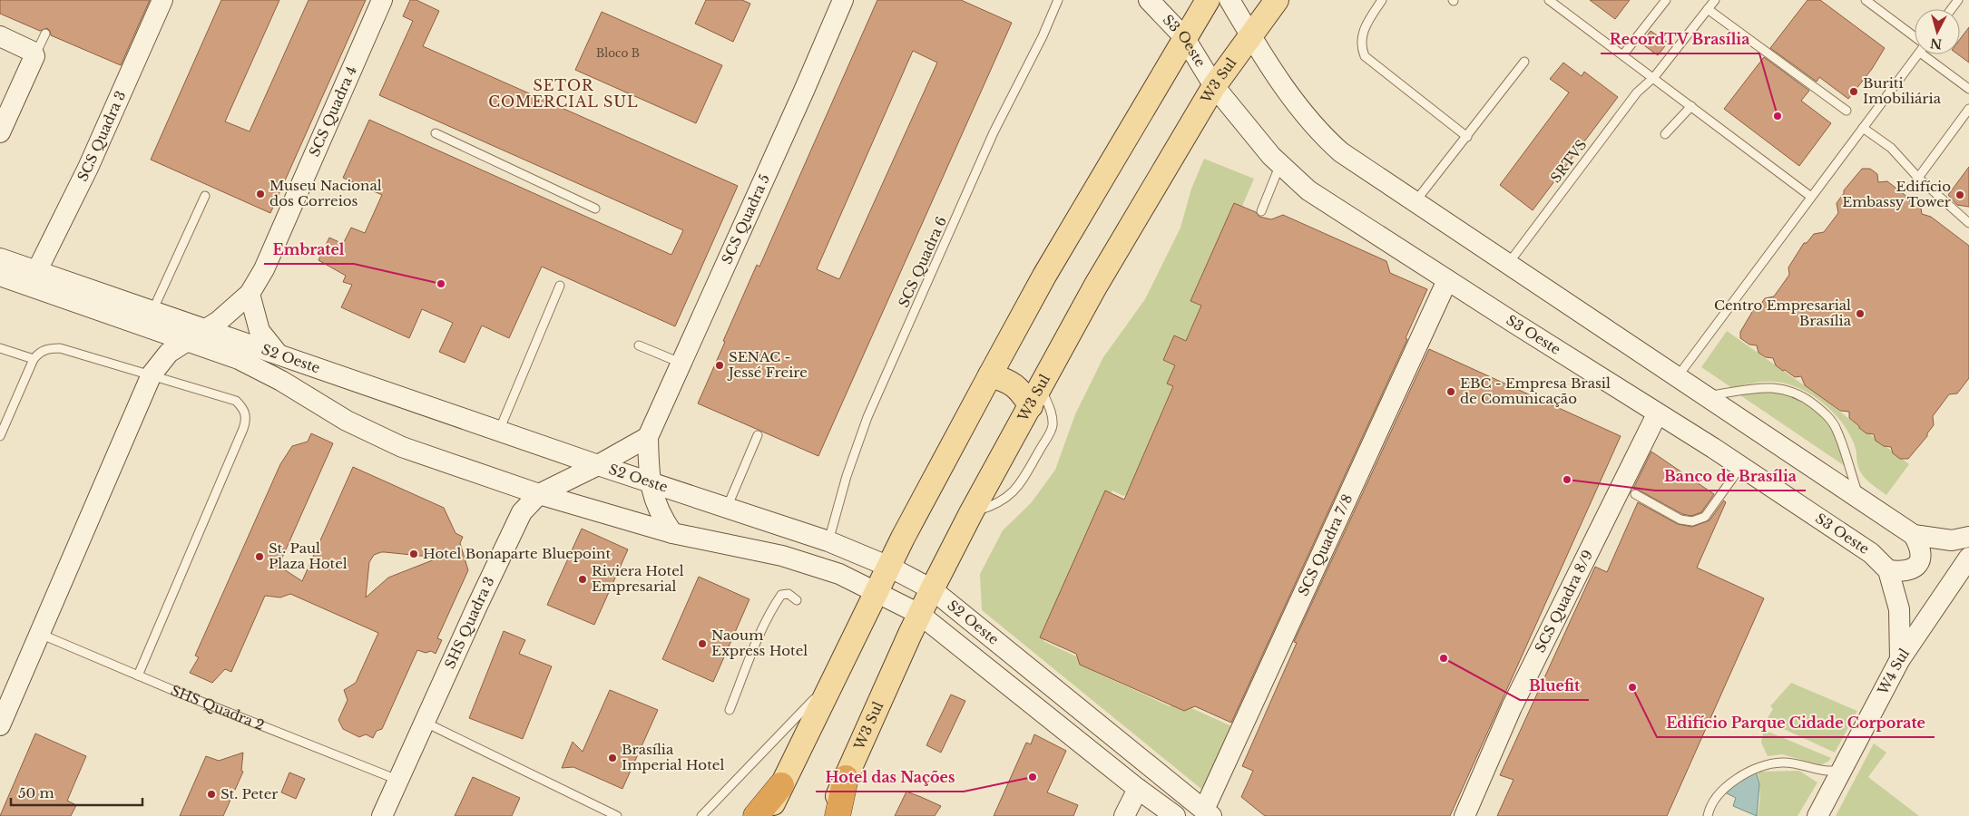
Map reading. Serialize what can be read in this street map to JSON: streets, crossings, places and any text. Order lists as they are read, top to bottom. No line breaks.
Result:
{"streets":{"main road":["S3 Oeste","W3 Sul","SCS Quadra 4","SCS Quadra 3","SCS Quadra 5","S2 Oeste","SCS Quadra 7/8","SCS Quadra 8/9","SHS Quadra 3","W4 Sul"],"lane":["SRTVS","SCS Quadra 6","SHS Quadra 2"]},"crossings":[["S3 Oeste","W3 Sul"],["S3 Oeste","SCS Quadra 7/8"],["S3 Oeste","SCS Quadra 8/9"],["S3 Oeste","W4 Sul"],["W3 Sul","S2 Oeste"],["SCS Quadra 4","S2 Oeste"],["SCS Quadra 3","S2 Oeste"],["SCS Quadra 5","S2 Oeste"],["SCS Quadra 6","S2 Oeste"],["S2 Oeste","SCS Quadra 7/8"],["S2 Oeste","SHS Quadra 3"],["SHS Quadra 3","SHS Quadra 2"]],"districts":["SETOR COMERCIAL SUL"],"places":["Buriti Imobiliária","RecordTV Brasília","Museu Nacional dos Correios","Edifício Embassy Tower","Embratel","Centro Empresarial Brasília","SENAC - Jessé Freire","EBC - Empresa Brasil de Comunicação","Banco de Brasília","Hotel Bonaparte Bluepoint","St. Paul Plaza Hotel","Riviera Hotel Empresarial","Naoum Express Hotel","Bluefit","Edifício Parque Cidade Corporate","Brasília Imperial Hotel","Hotel das Nações","St. Peter"],"house_numbers":["Bloco B"],"scale_bar":"50 m","north":"bottom"}
